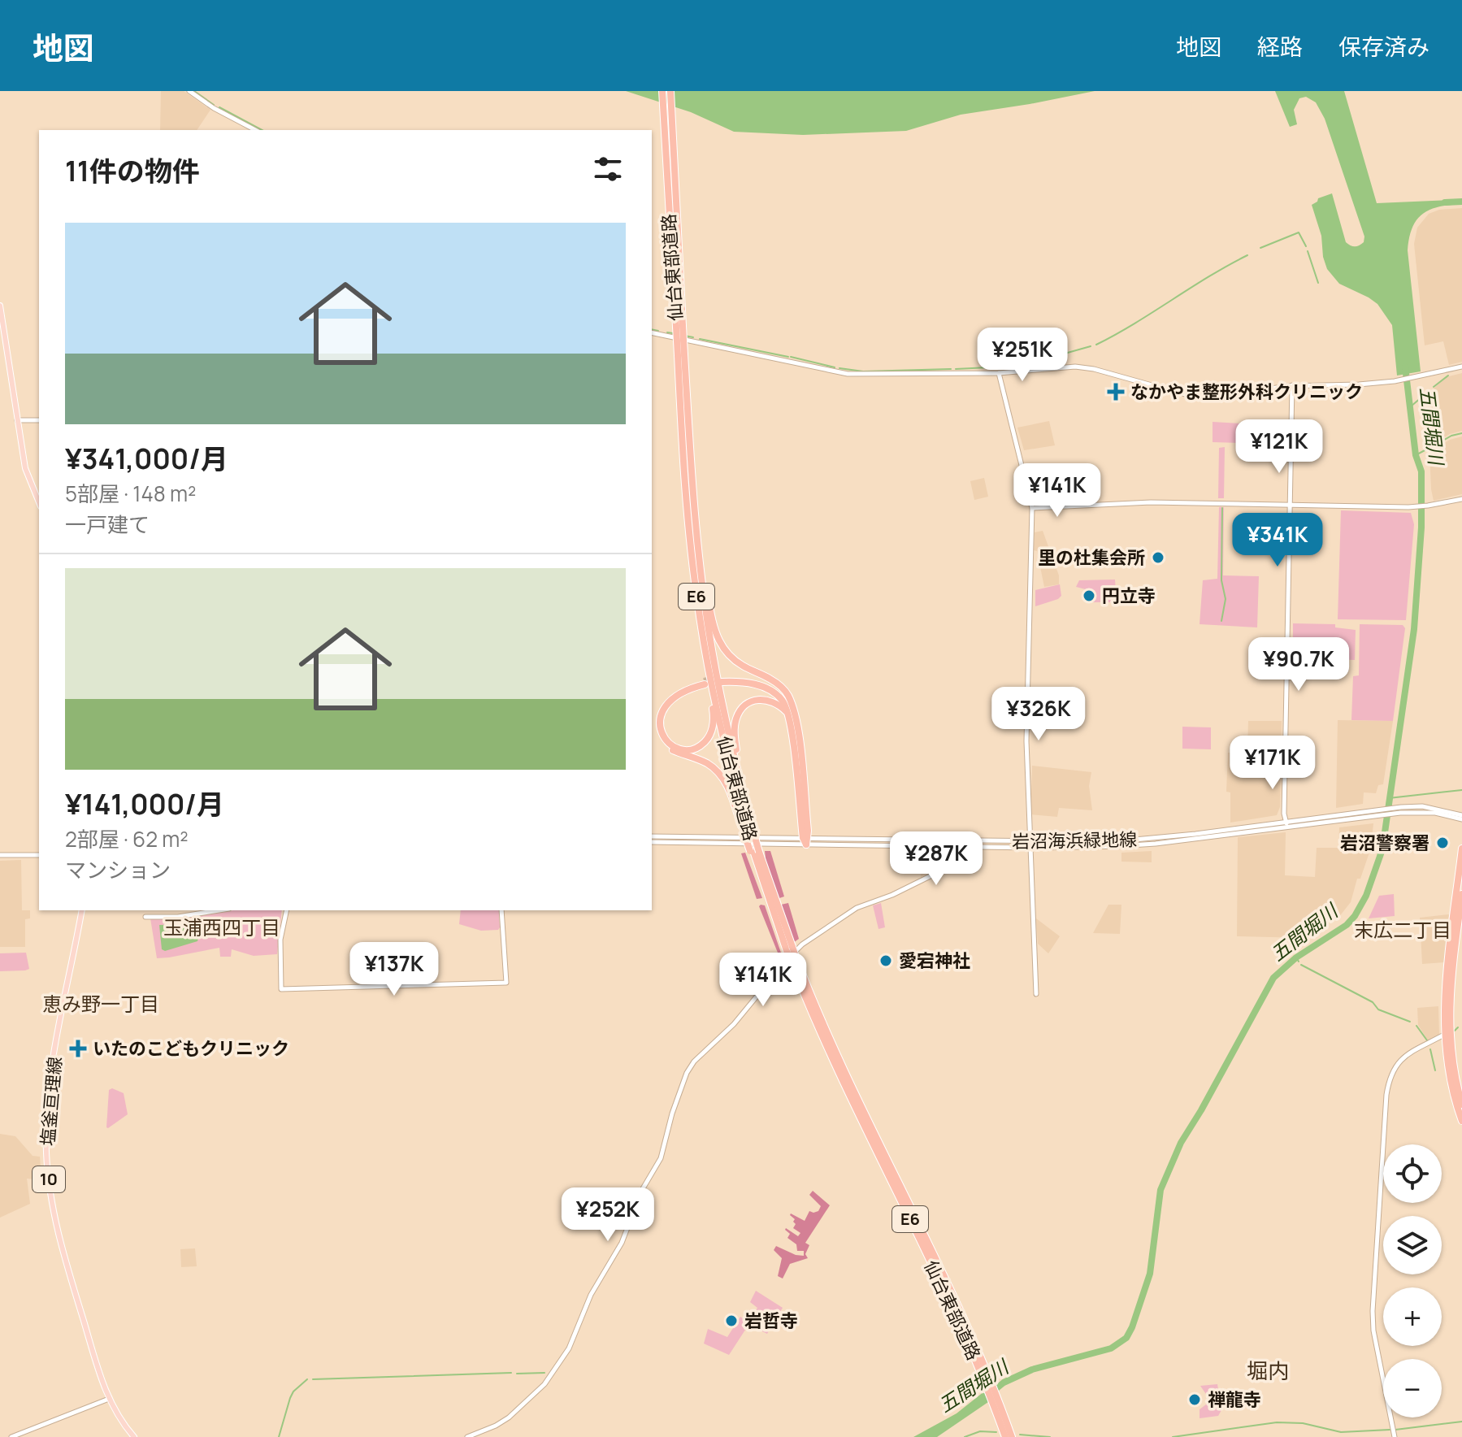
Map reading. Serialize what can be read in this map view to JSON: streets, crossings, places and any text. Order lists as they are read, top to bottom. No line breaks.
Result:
{"streets":{"highway":["仙台東部道路","E6"],"main road":["塩釜亘理線","10"],"street":["岩沼海浜緑地線"]},"districts":["玉浦西四丁目","末広二丁目","恵み野一丁目","堀内"],"water":["五間堀川"],"places":{"health":["なかやま整形外科クリニック","いたのこどもクリニック"],"other":["里の杜集会所","円立寺","岩沼警察署","愛宕神社","岩哲寺","禅龍寺"]},"page":{"header":"地図","nav":["地図","経路","保存済み"],"heading":"11件の物件","list":[{"name":"¥341,000/月","note":"5部屋 · 148 m² · 一戸建て"},{"name":"¥141,000/月","note":"2部屋 · 62 m² · マンション"}],"price":["¥251K","¥121K","¥141K","¥341K","¥90.7K","¥326K","¥171K","¥287K","¥137K","¥141K","¥252K"],"map_buttons":["+","−"]}}
